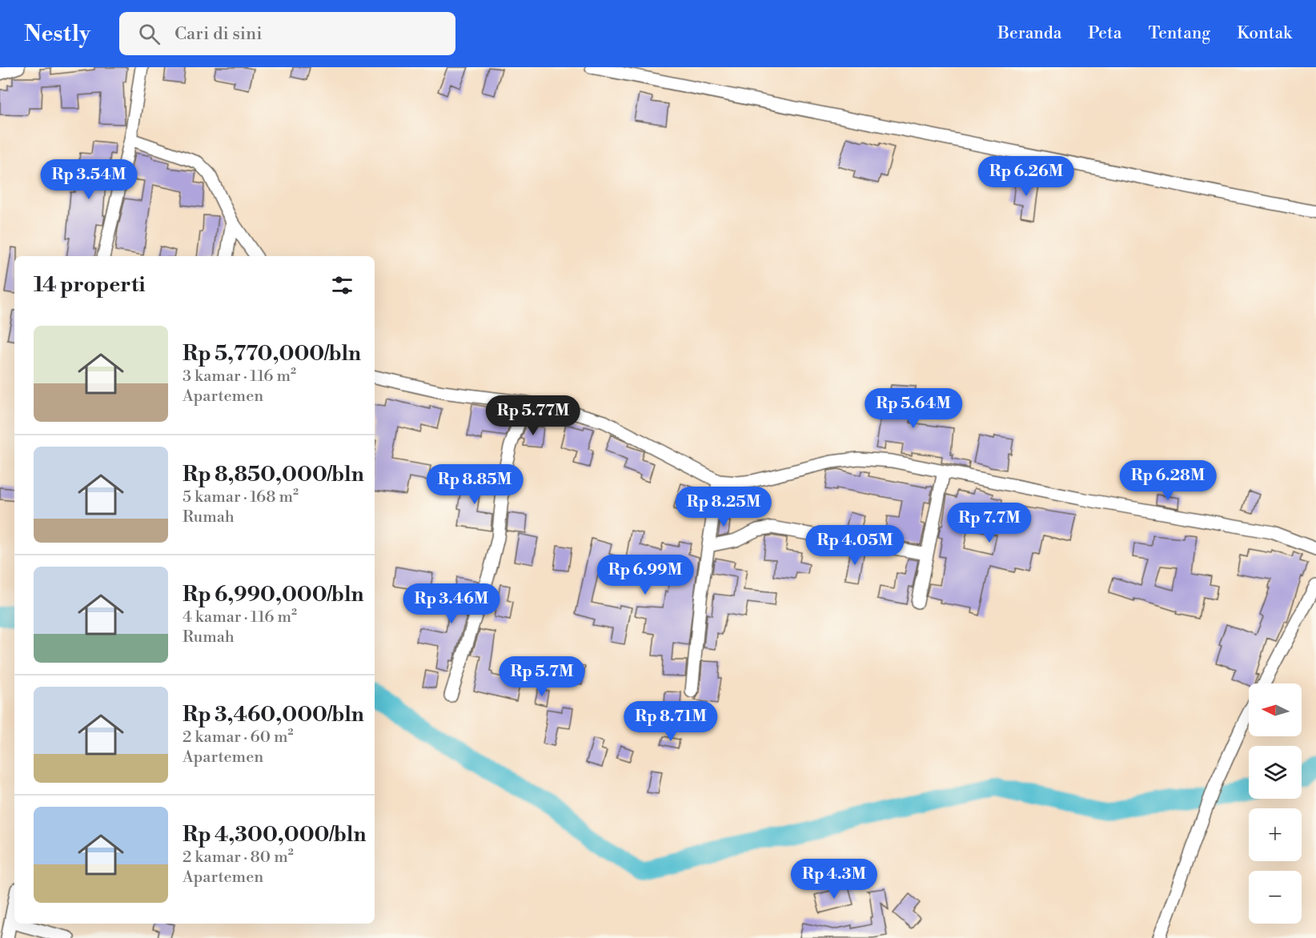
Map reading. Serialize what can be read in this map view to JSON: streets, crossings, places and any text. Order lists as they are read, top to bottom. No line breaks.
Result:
{"north":"left","page":{"header":"Nestly","search":"Cari di sini","nav":["Beranda","Peta","Tentang","Kontak"],"price":["Rp 6.26M","Rp 3.54M","Rp 5.64M","Rp 5.77M","Rp 6.28M","Rp 8.85M","Rp 8.25M","Rp 7.7M","Rp 4.05M","Rp 6.99M","Rp 3.46M","Rp 5.7M","Rp 8.71M","Rp 4.3M"],"heading":"14 properti","list":[{"name":"Rp 5,770,000/bln","note":"3 kamar · 116 m² · Apartemen"},{"name":"Rp 8,850,000/bln","note":"5 kamar · 168 m² · Rumah"},{"name":"Rp 6,990,000/bln","note":"4 kamar · 116 m² · Rumah"},{"name":"Rp 3,460,000/bln","note":"2 kamar · 60 m² · Apartemen"},{"name":"Rp 4,300,000/bln","note":"2 kamar · 80 m² · Apartemen"}],"map_buttons":["+","−"]}}
